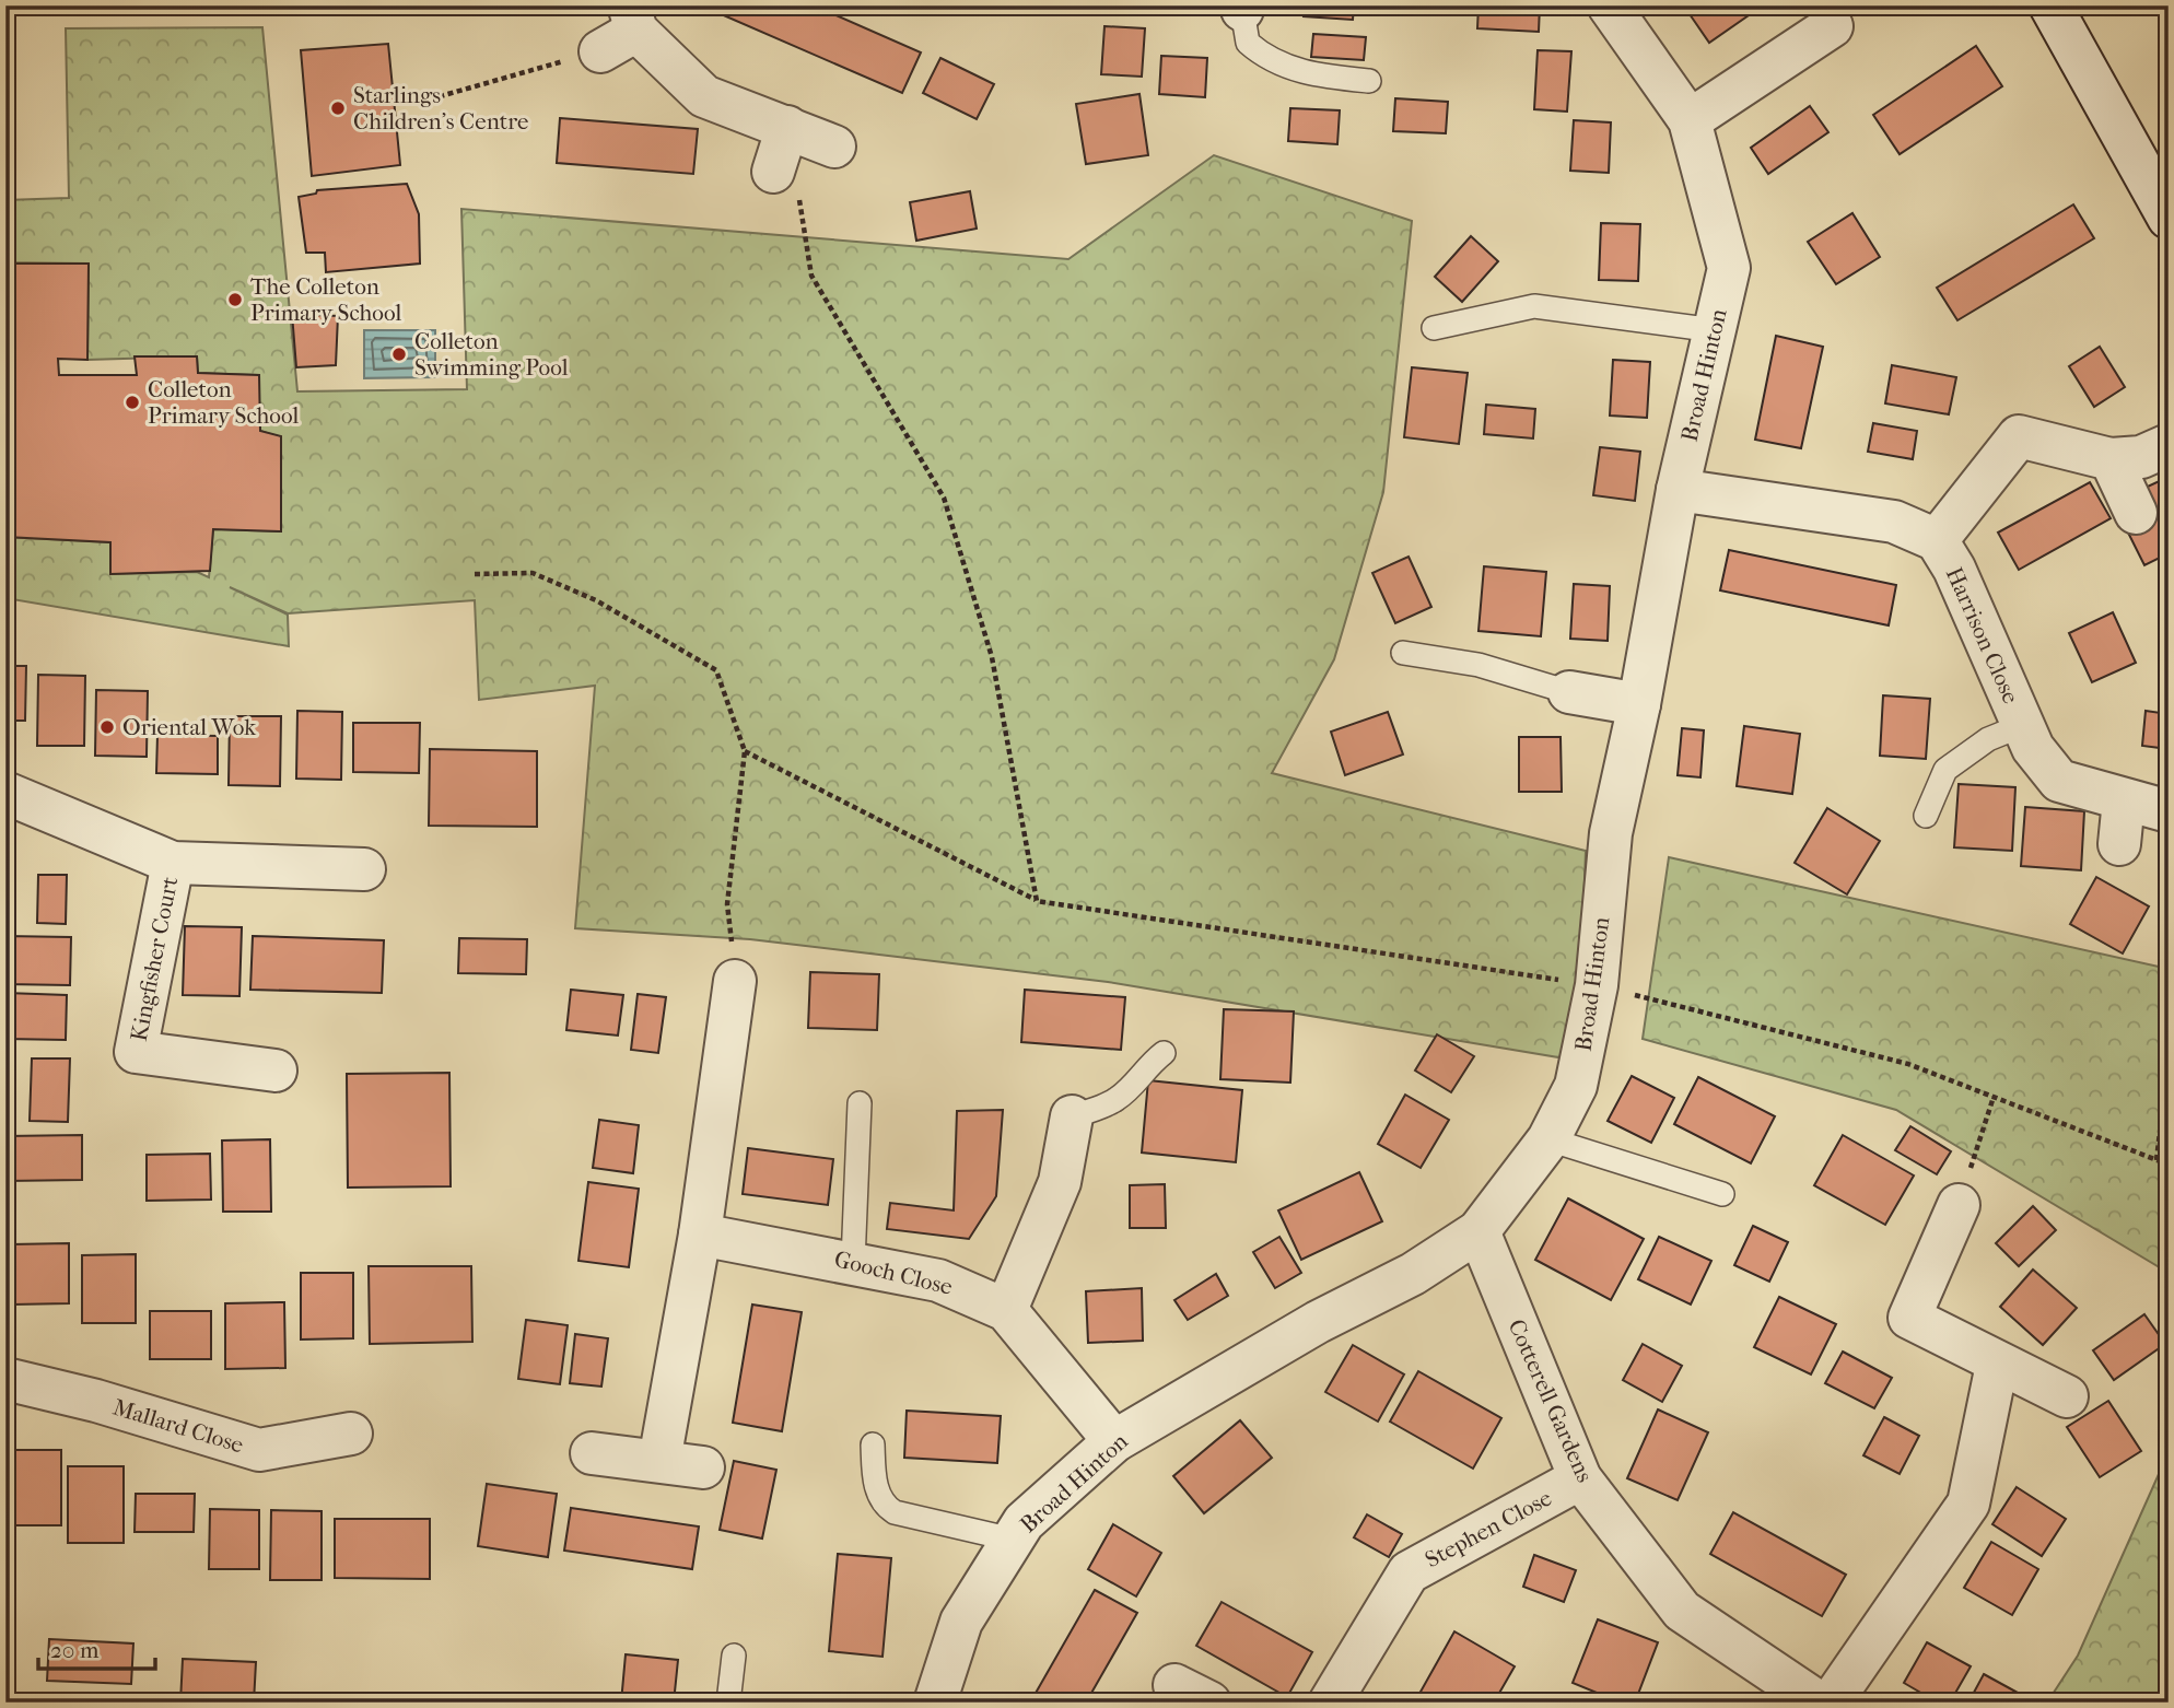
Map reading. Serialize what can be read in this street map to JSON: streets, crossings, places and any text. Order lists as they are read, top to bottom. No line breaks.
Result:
{"streets":{"street":["Broad Hinton","Harrison Close","Kingfisher Court","Gooch Close","Cotterell Gardens","Mallard Close","Stephen Close"]},"crossings":[["Broad Hinton","Harrison Close"],["Broad Hinton","Gooch Close"],["Broad Hinton","Cotterell Gardens"],["Cotterell Gardens","Stephen Close"]],"places":["Starlings Children's Centre","The Colleton Primary School","Colleton Swimming Pool","Colleton Primary School","Oriental Wok"],"scale_bar":"20 m"}
